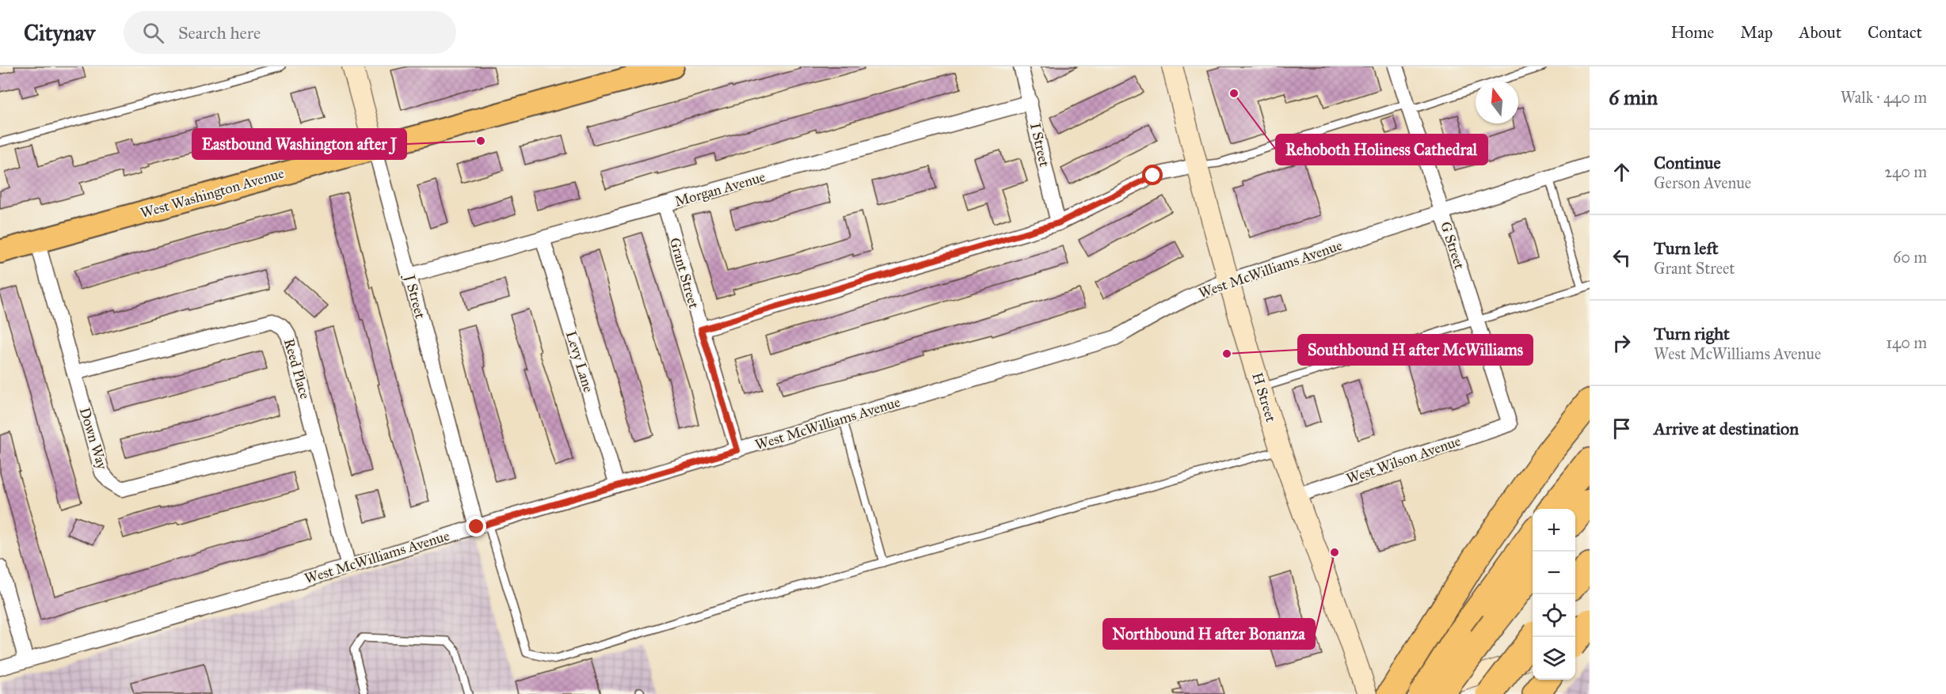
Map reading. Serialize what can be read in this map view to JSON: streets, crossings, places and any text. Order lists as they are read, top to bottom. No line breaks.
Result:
{"streets":{"main road":["West Washington Avenue"],"street":["I Street","Morgan Avenue","G Street","West McWilliams Avenue","Grant Street","J Street","Levy Lane","Reed Place","H Street","Down Way","West Wilson Avenue"]},"crossings":[["I Street","Morgan Avenue"],["Morgan Avenue","Grant Street"],["Morgan Avenue","J Street"],["Morgan Avenue","Levy Lane"],["West Washington Avenue","J Street"],["West Washington Avenue","Down Way"],["G Street","West McWilliams Avenue"],["G Street","West Wilson Avenue"],["West McWilliams Avenue","Grant Street"],["West McWilliams Avenue","J Street"],["West McWilliams Avenue","Levy Lane"],["West McWilliams Avenue","Reed Place"],["West McWilliams Avenue","H Street"],["Reed Place","Down Way"],["H Street","West Wilson Avenue"]],"places":["Rehoboth Holiness Cathedral","Eastbound Washington after J","Southbound H after McWilliams","Northbound H after Bonanza"],"north":"top","page":{"header":"Citynav","search":"Search here","nav":["Home","Map","About","Contact"],"heading":["6 min","Walk · 440 m"],"list":[["Continue","Gerson Avenue","240 m"],["Turn left","Grant Street","60 m"],["Turn right","West McWilliams Avenue","140 m"],"Arrive at destination"],"map_buttons":["+","−"]}}
